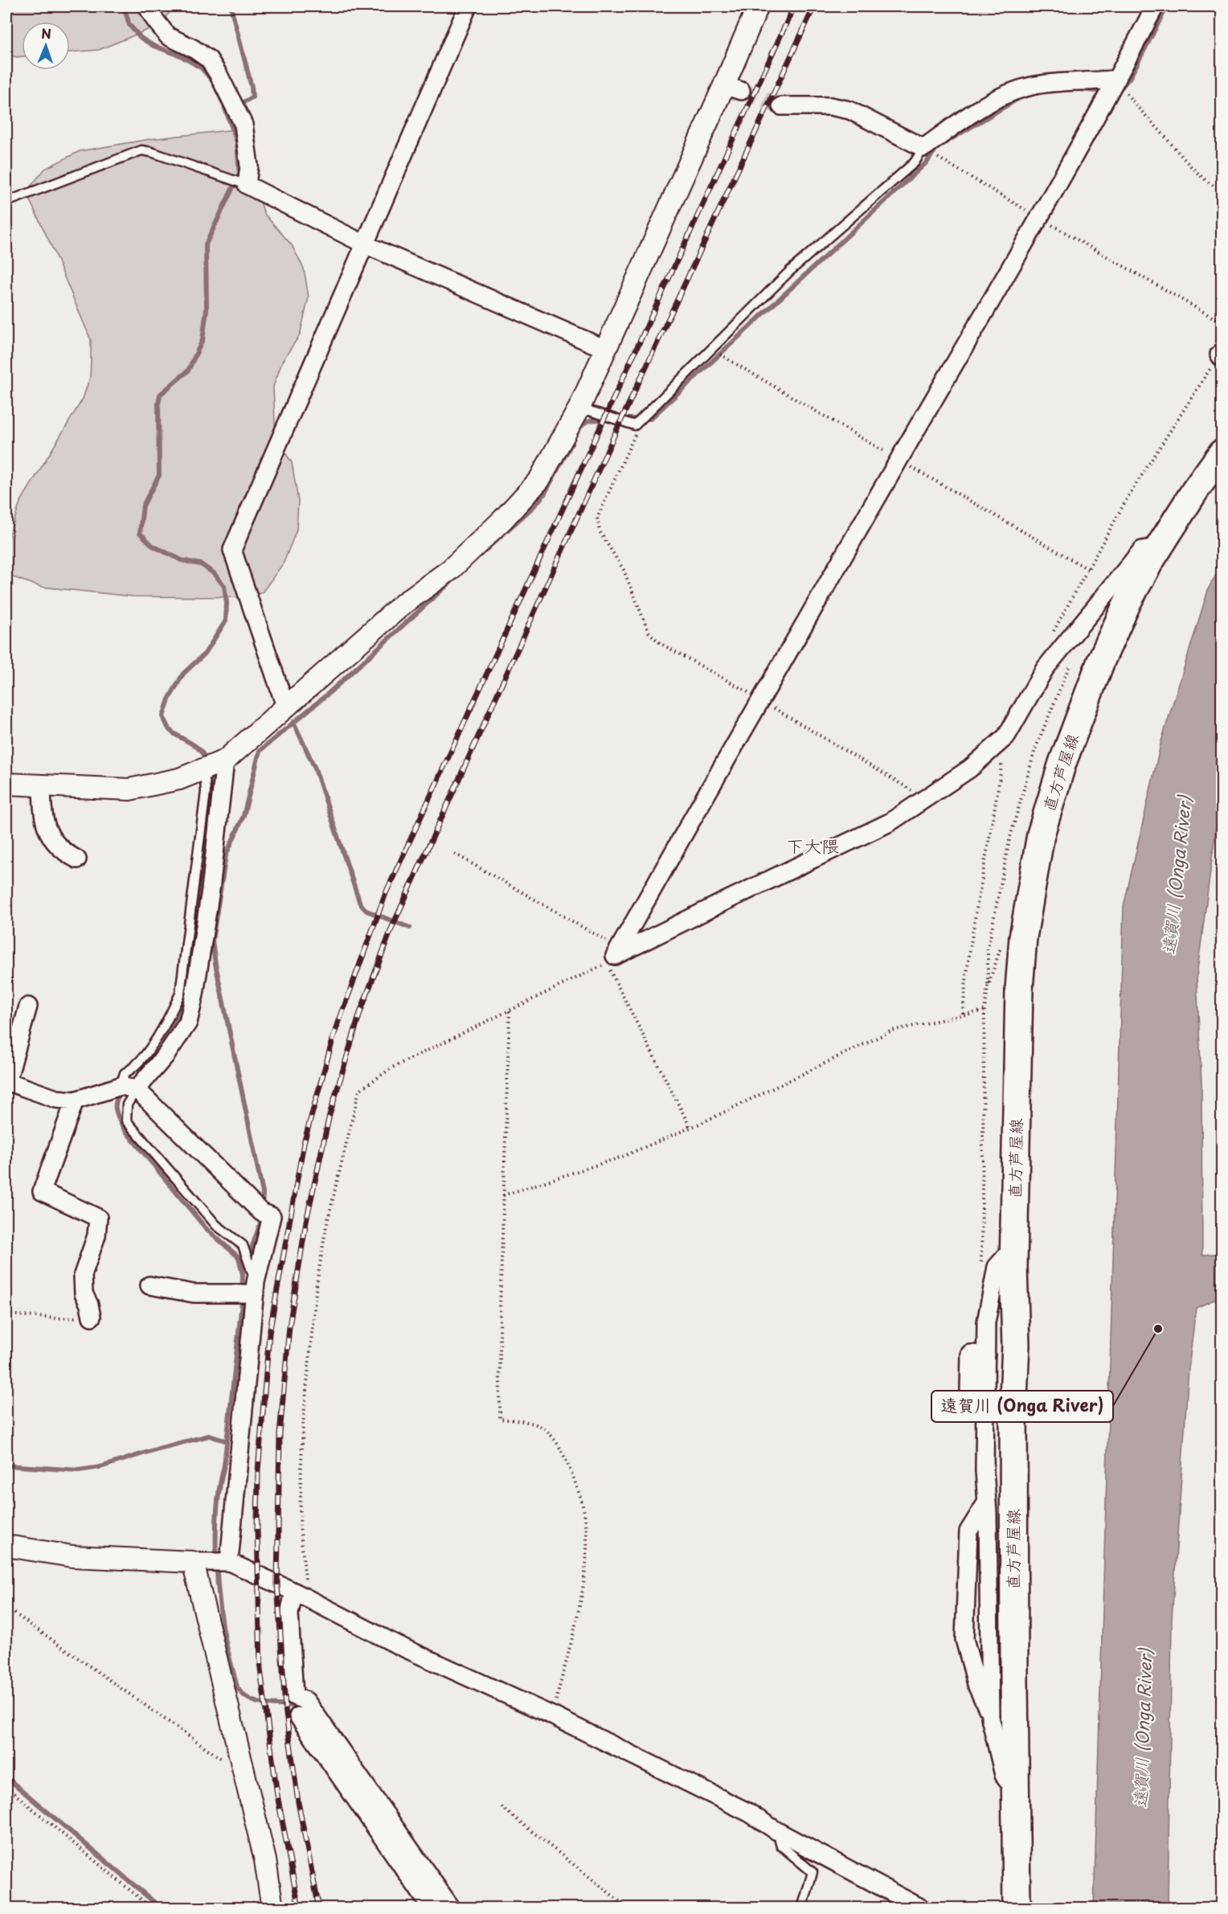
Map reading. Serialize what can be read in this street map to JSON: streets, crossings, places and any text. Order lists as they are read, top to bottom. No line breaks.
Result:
{"streets":{"main road":["直方芦屋線"]},"districts":["下大隈"],"water":["遠賀川 (Onga River)"],"places":["遠賀川 (Onga River)"],"north":"top"}
